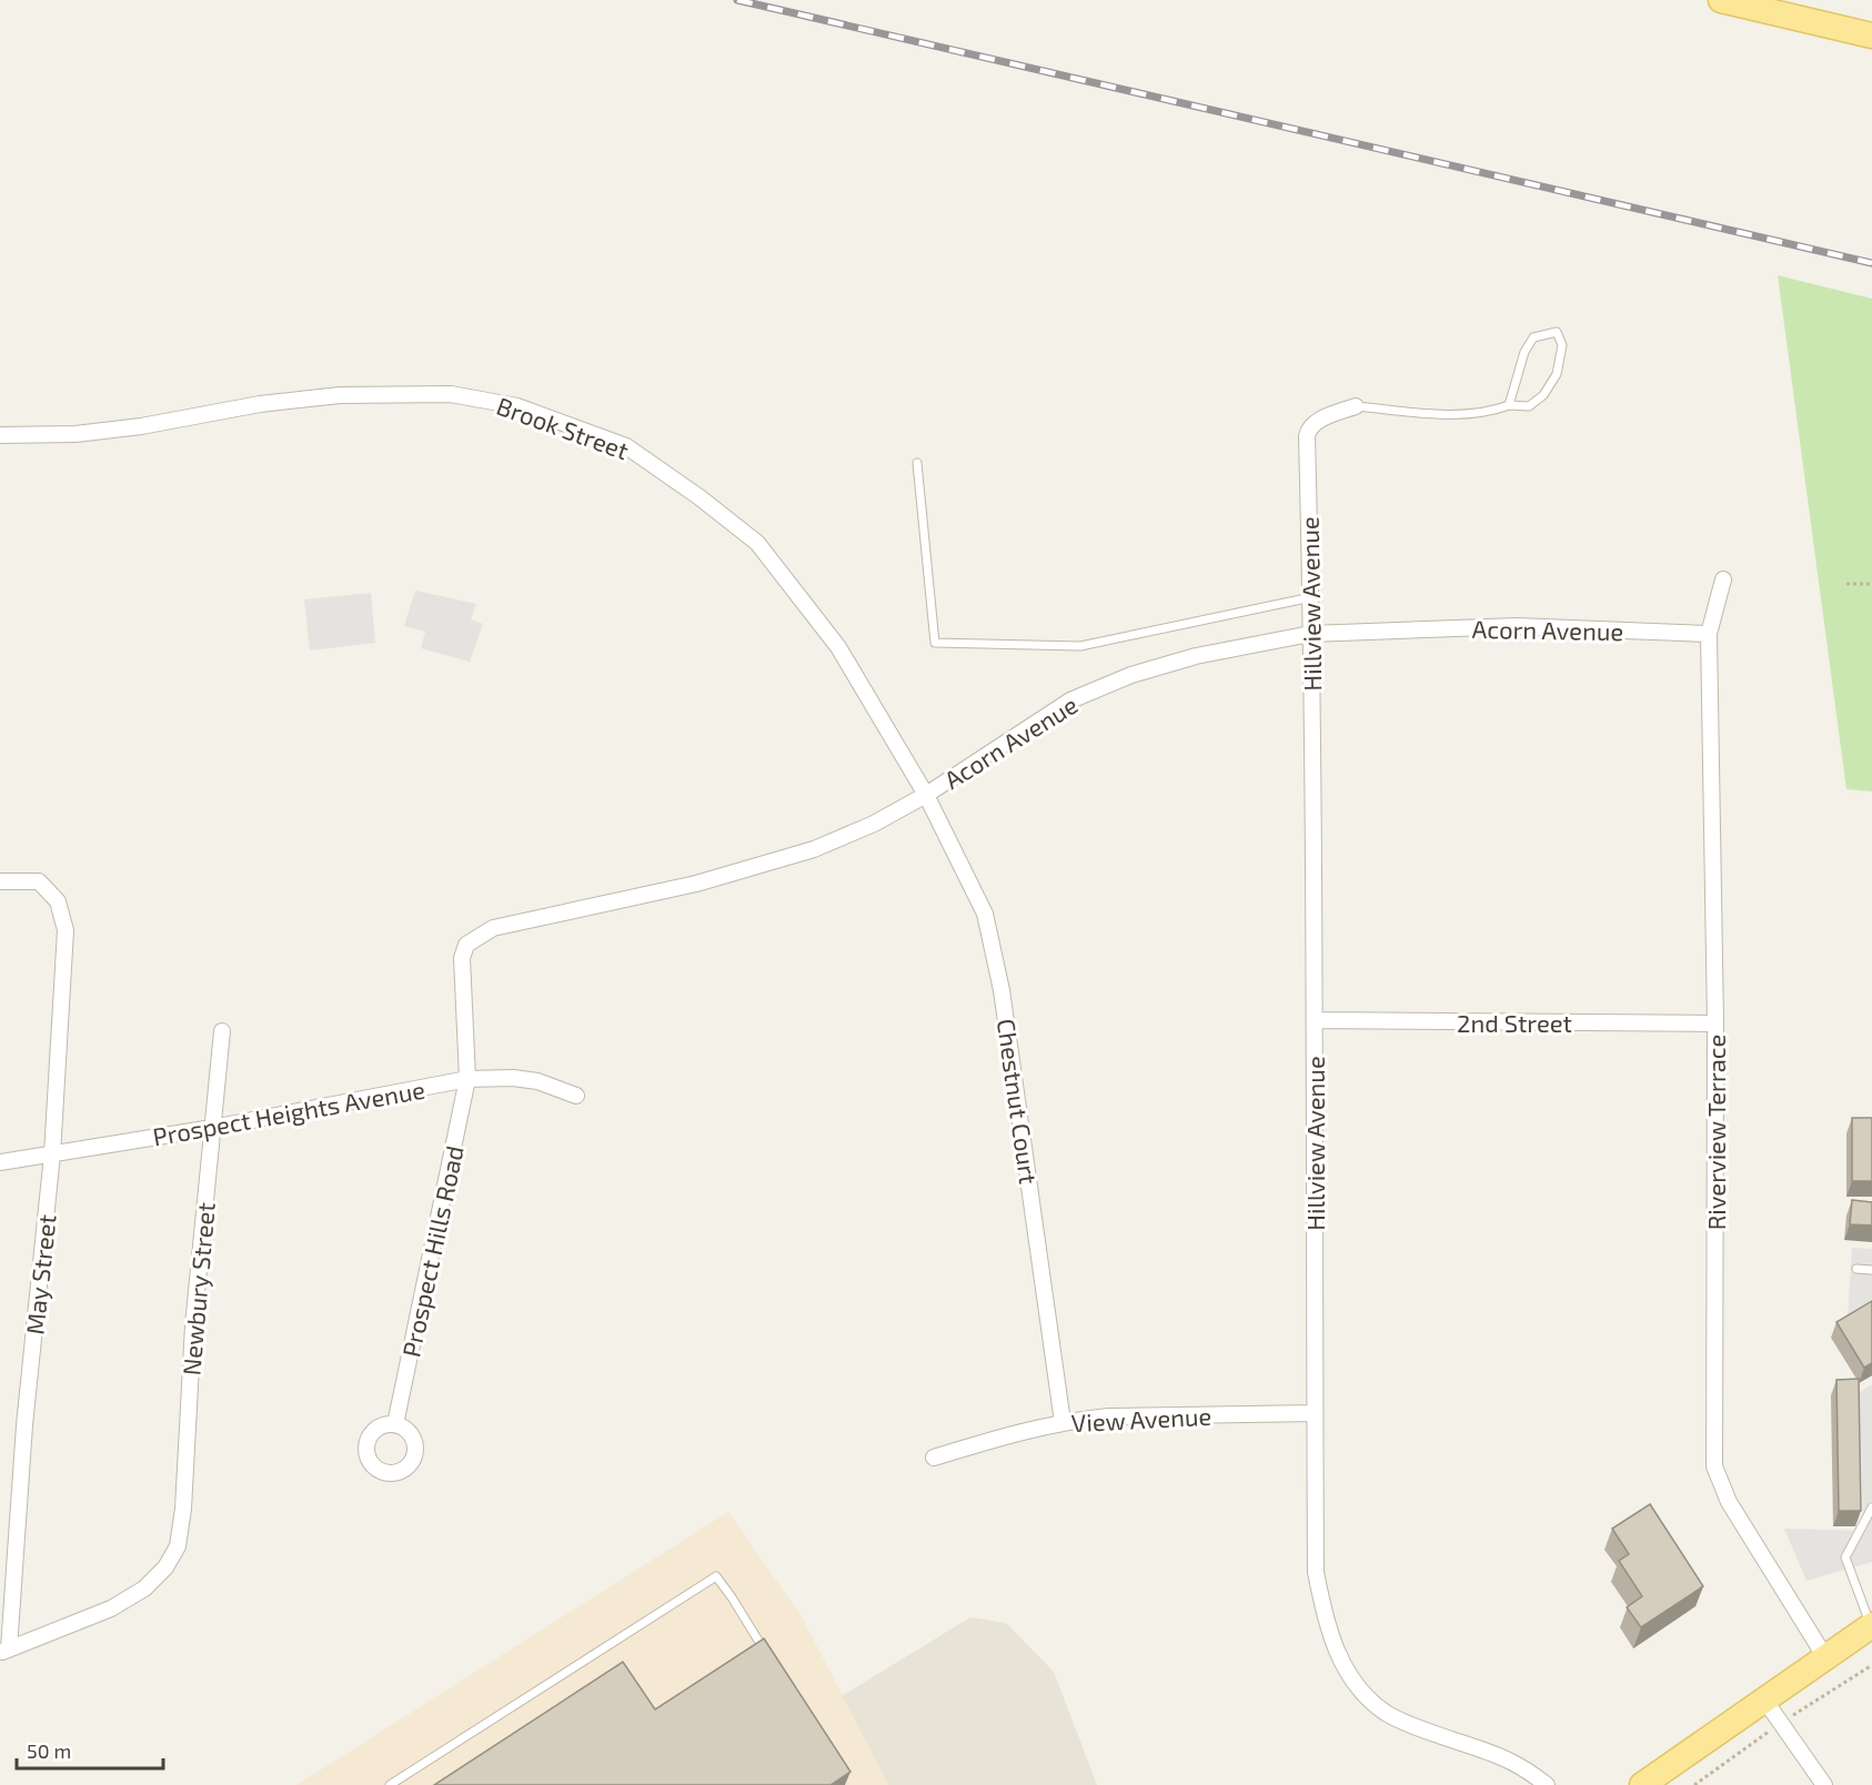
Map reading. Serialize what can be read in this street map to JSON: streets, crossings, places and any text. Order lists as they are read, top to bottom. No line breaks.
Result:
{"streets":{"street":["Brook Street","Hillview Avenue","Acorn Avenue","2nd Street","Chestnut Court","Prospect Heights Avenue","Riverview Terrace","Prospect Hills Road","May Street","Newbury Street","View Avenue"]},"crossings":[["Brook Street","Acorn Avenue"],["Brook Street","Chestnut Court"],["Hillview Avenue","Acorn Avenue"],["Hillview Avenue","2nd Street"],["Hillview Avenue","View Avenue"],["Acorn Avenue","Chestnut Court"],["Acorn Avenue","Prospect Heights Avenue"],["Acorn Avenue","Riverview Terrace"],["Acorn Avenue","Prospect Hills Road"],["2nd Street","Riverview Terrace"],["Chestnut Court","View Avenue"],["Prospect Heights Avenue","Prospect Hills Road"],["Prospect Heights Avenue","May Street"],["Prospect Heights Avenue","Newbury Street"],["May Street","Newbury Street"]],"scale_bar":"50 m"}
